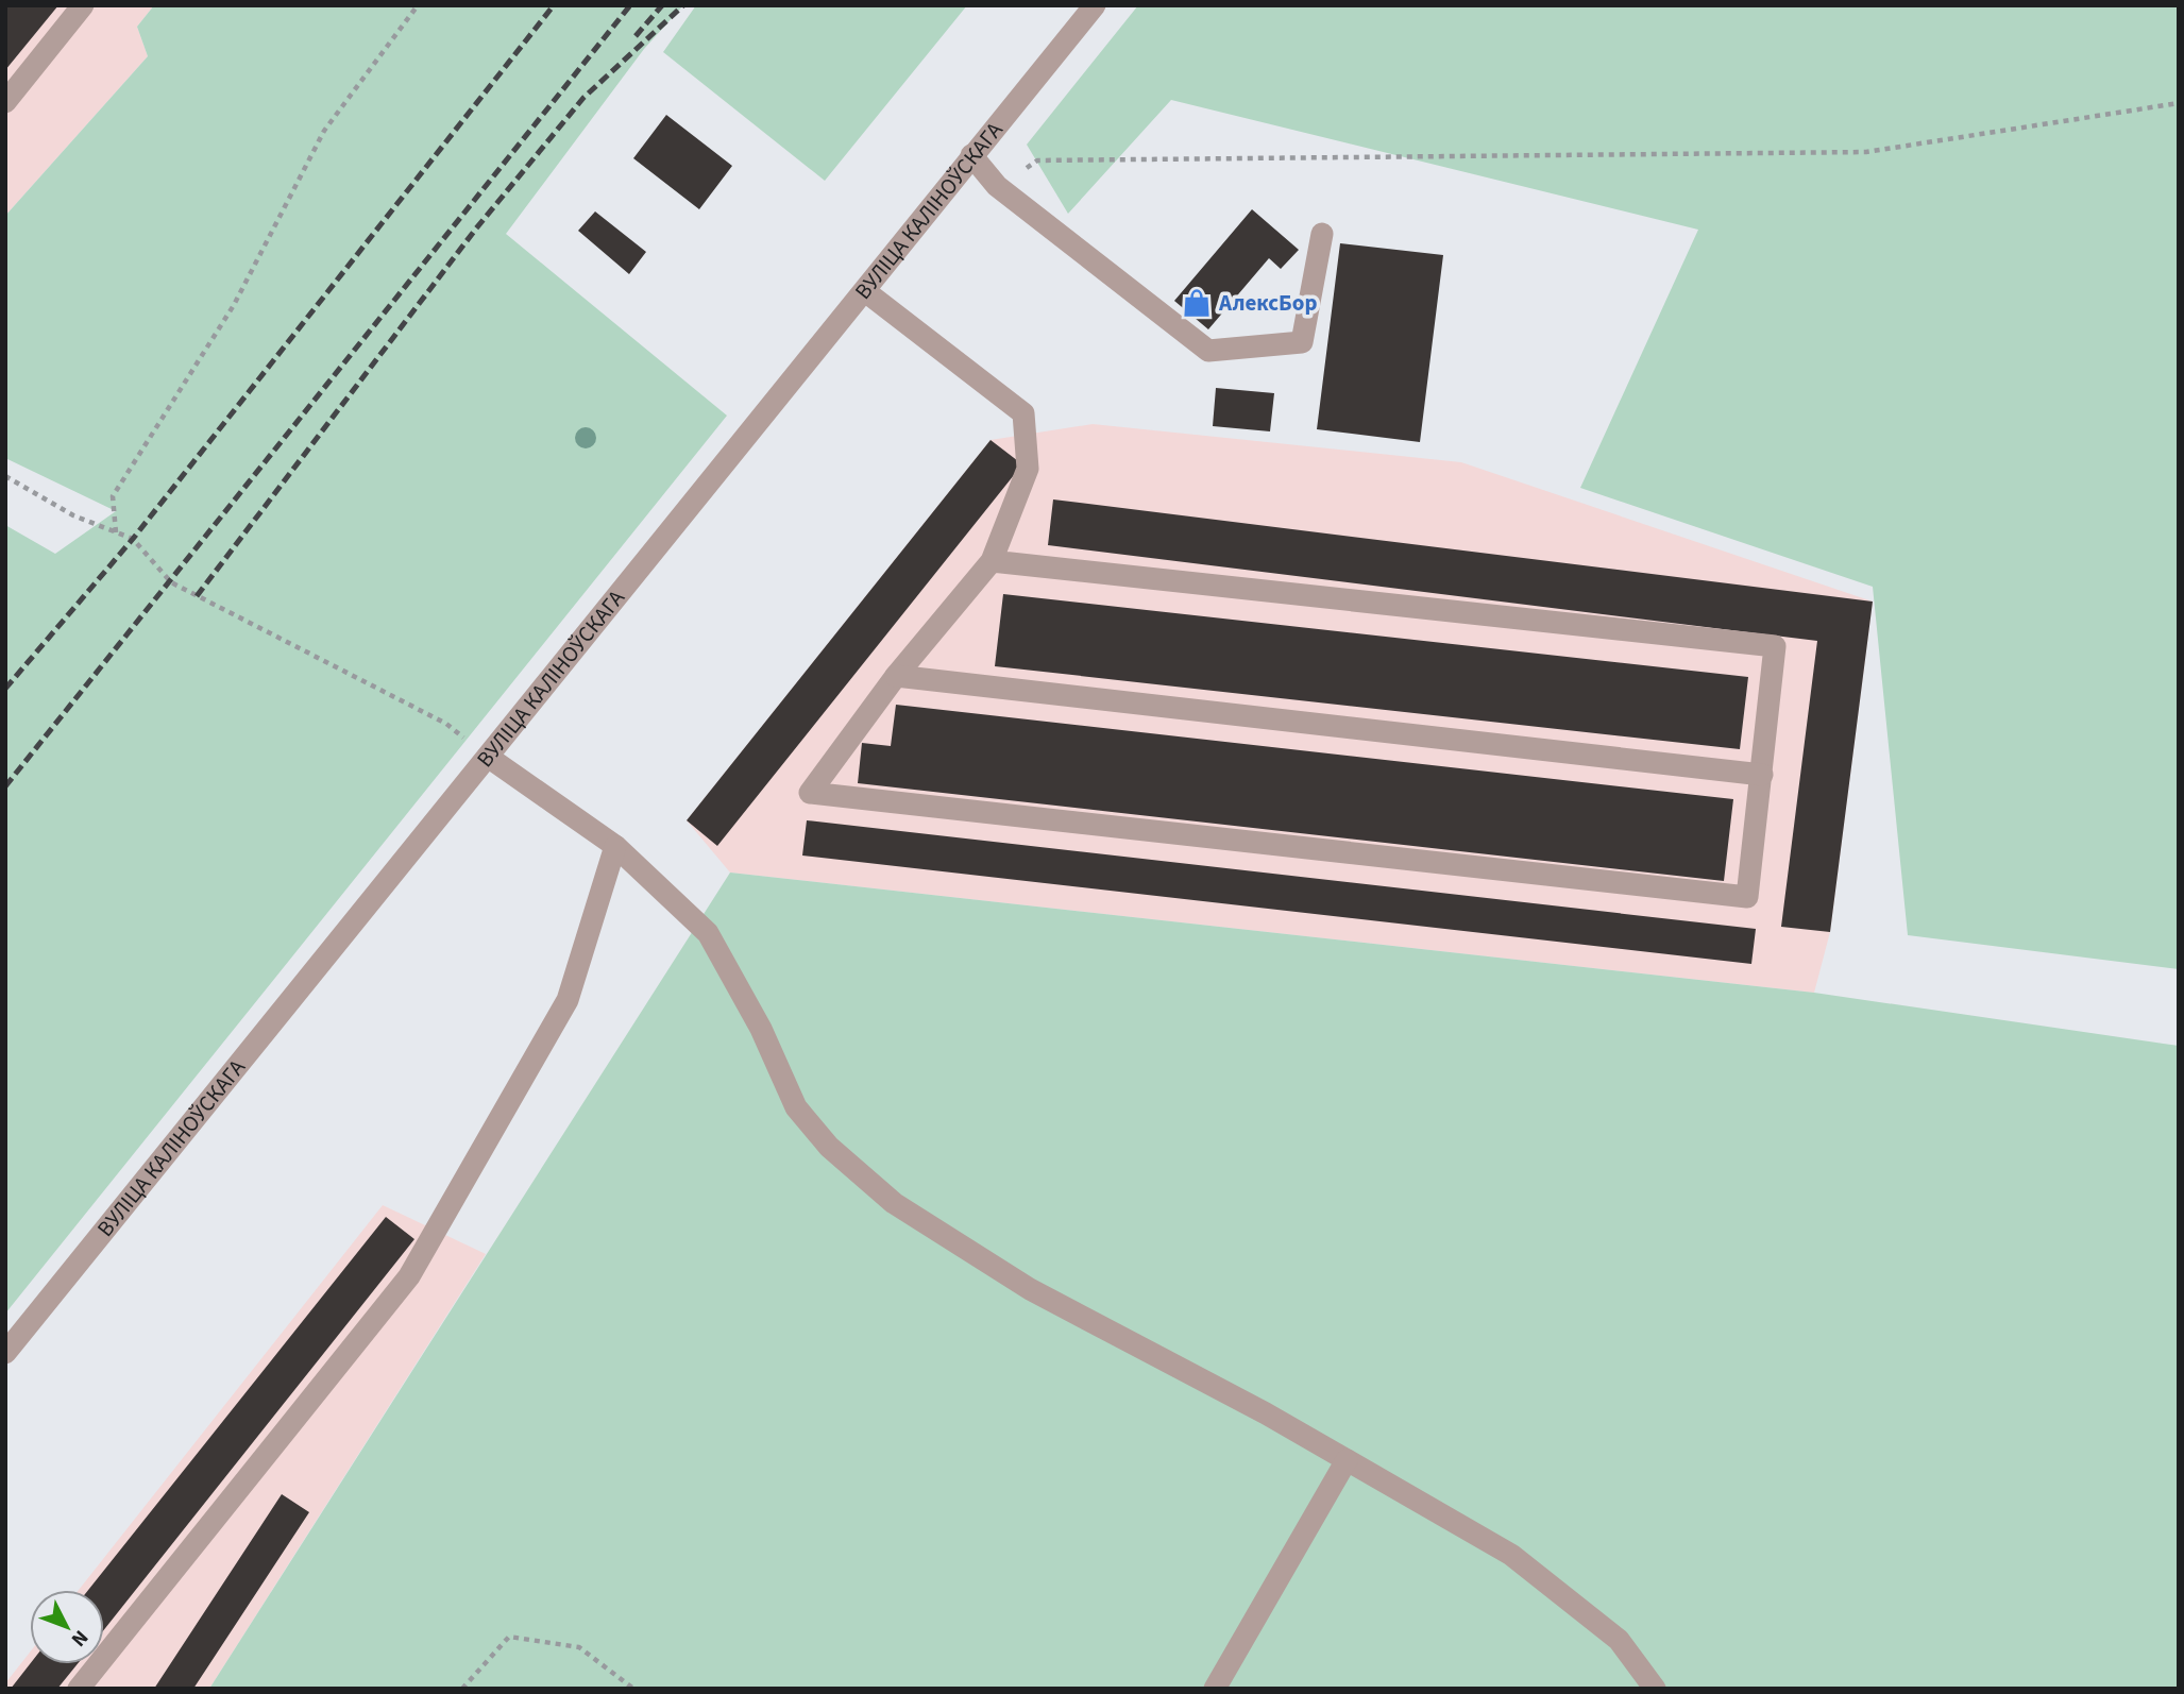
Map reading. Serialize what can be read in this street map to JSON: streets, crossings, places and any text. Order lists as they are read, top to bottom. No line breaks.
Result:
{"streets":{"street":["ВУЛІЦА КАЛІНОЎСКАГА"]},"places":{"shop":["АлексБор"]},"north":"bottom right"}
